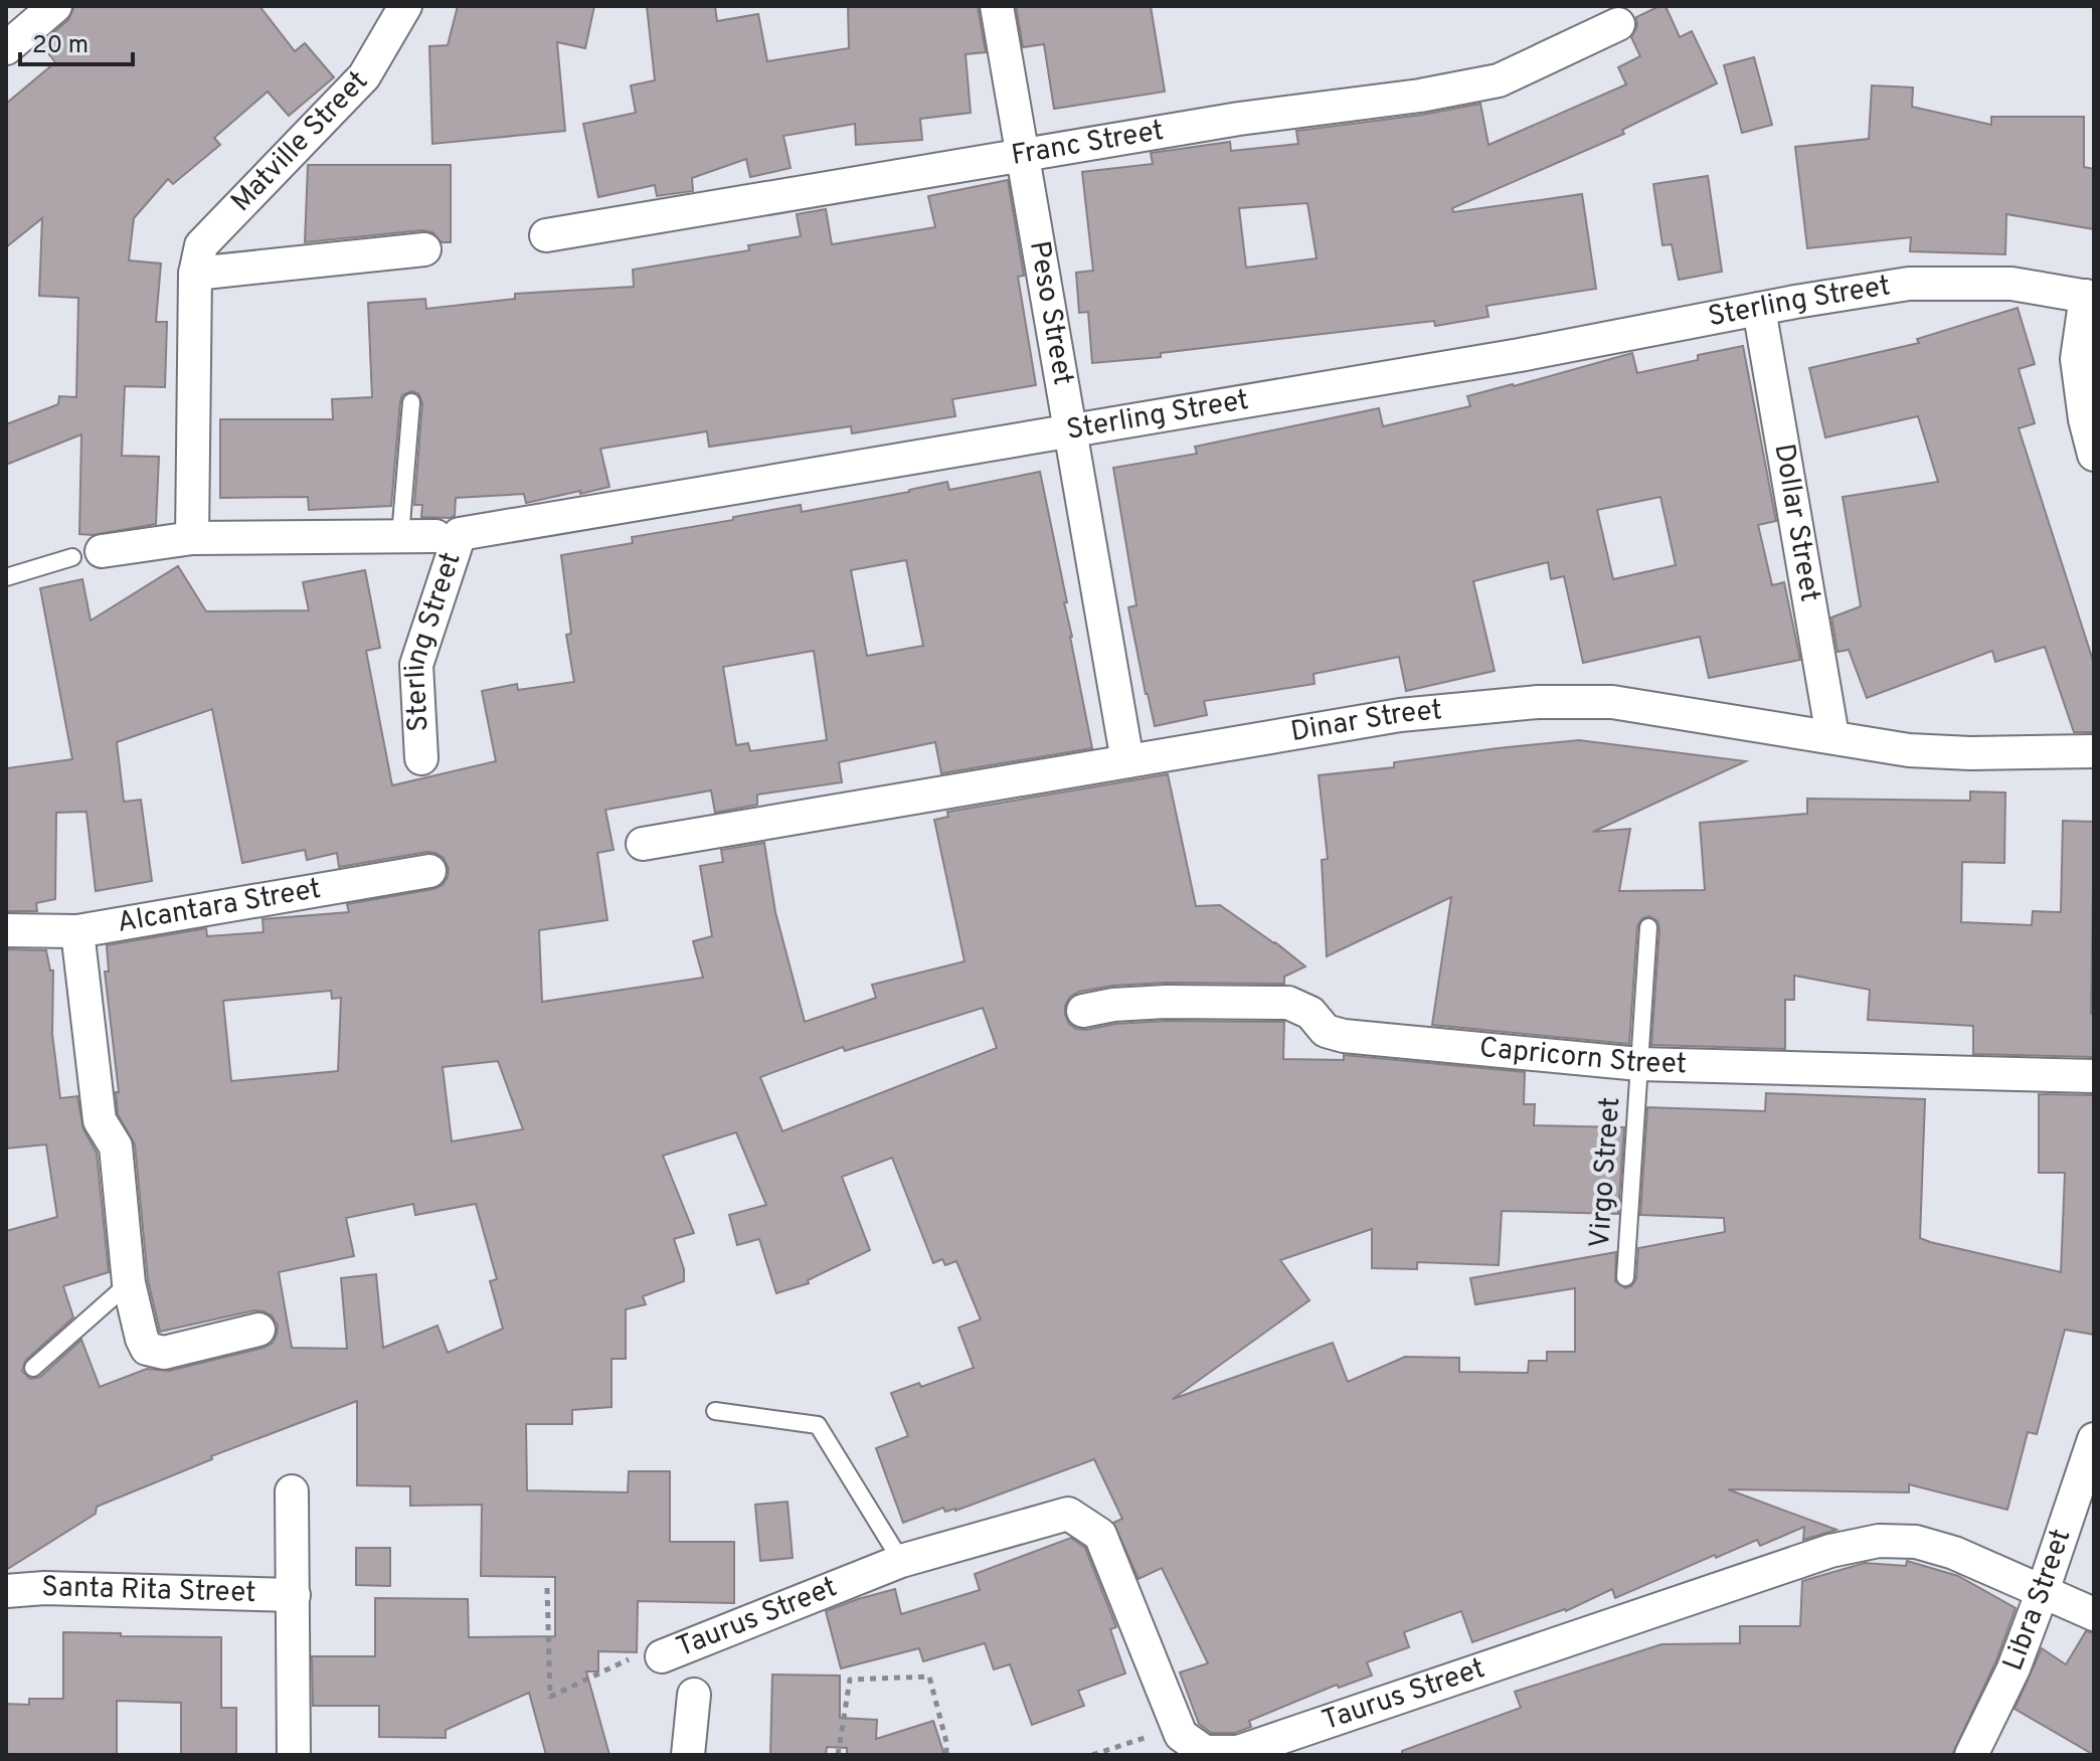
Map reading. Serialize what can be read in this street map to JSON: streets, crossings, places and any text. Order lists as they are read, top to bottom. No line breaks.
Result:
{"streets":{"street":["Matville Street","Franc Street","Sterling Street","Peso Street","Dollar Street","Dinar Street","Alcantara Street","Capricorn Street","Santa Rita Street","Libra Street","Taurus Street"],"lane":["Virgo Street"]},"crossings":[["Franc Street","Peso Street"],["Sterling Street","Peso Street"],["Sterling Street","Dollar Street"],["Peso Street","Dinar Street"],["Dollar Street","Dinar Street"],["Capricorn Street","Virgo Street"],["Libra Street","Taurus Street"]],"scale_bar":"20 m"}
